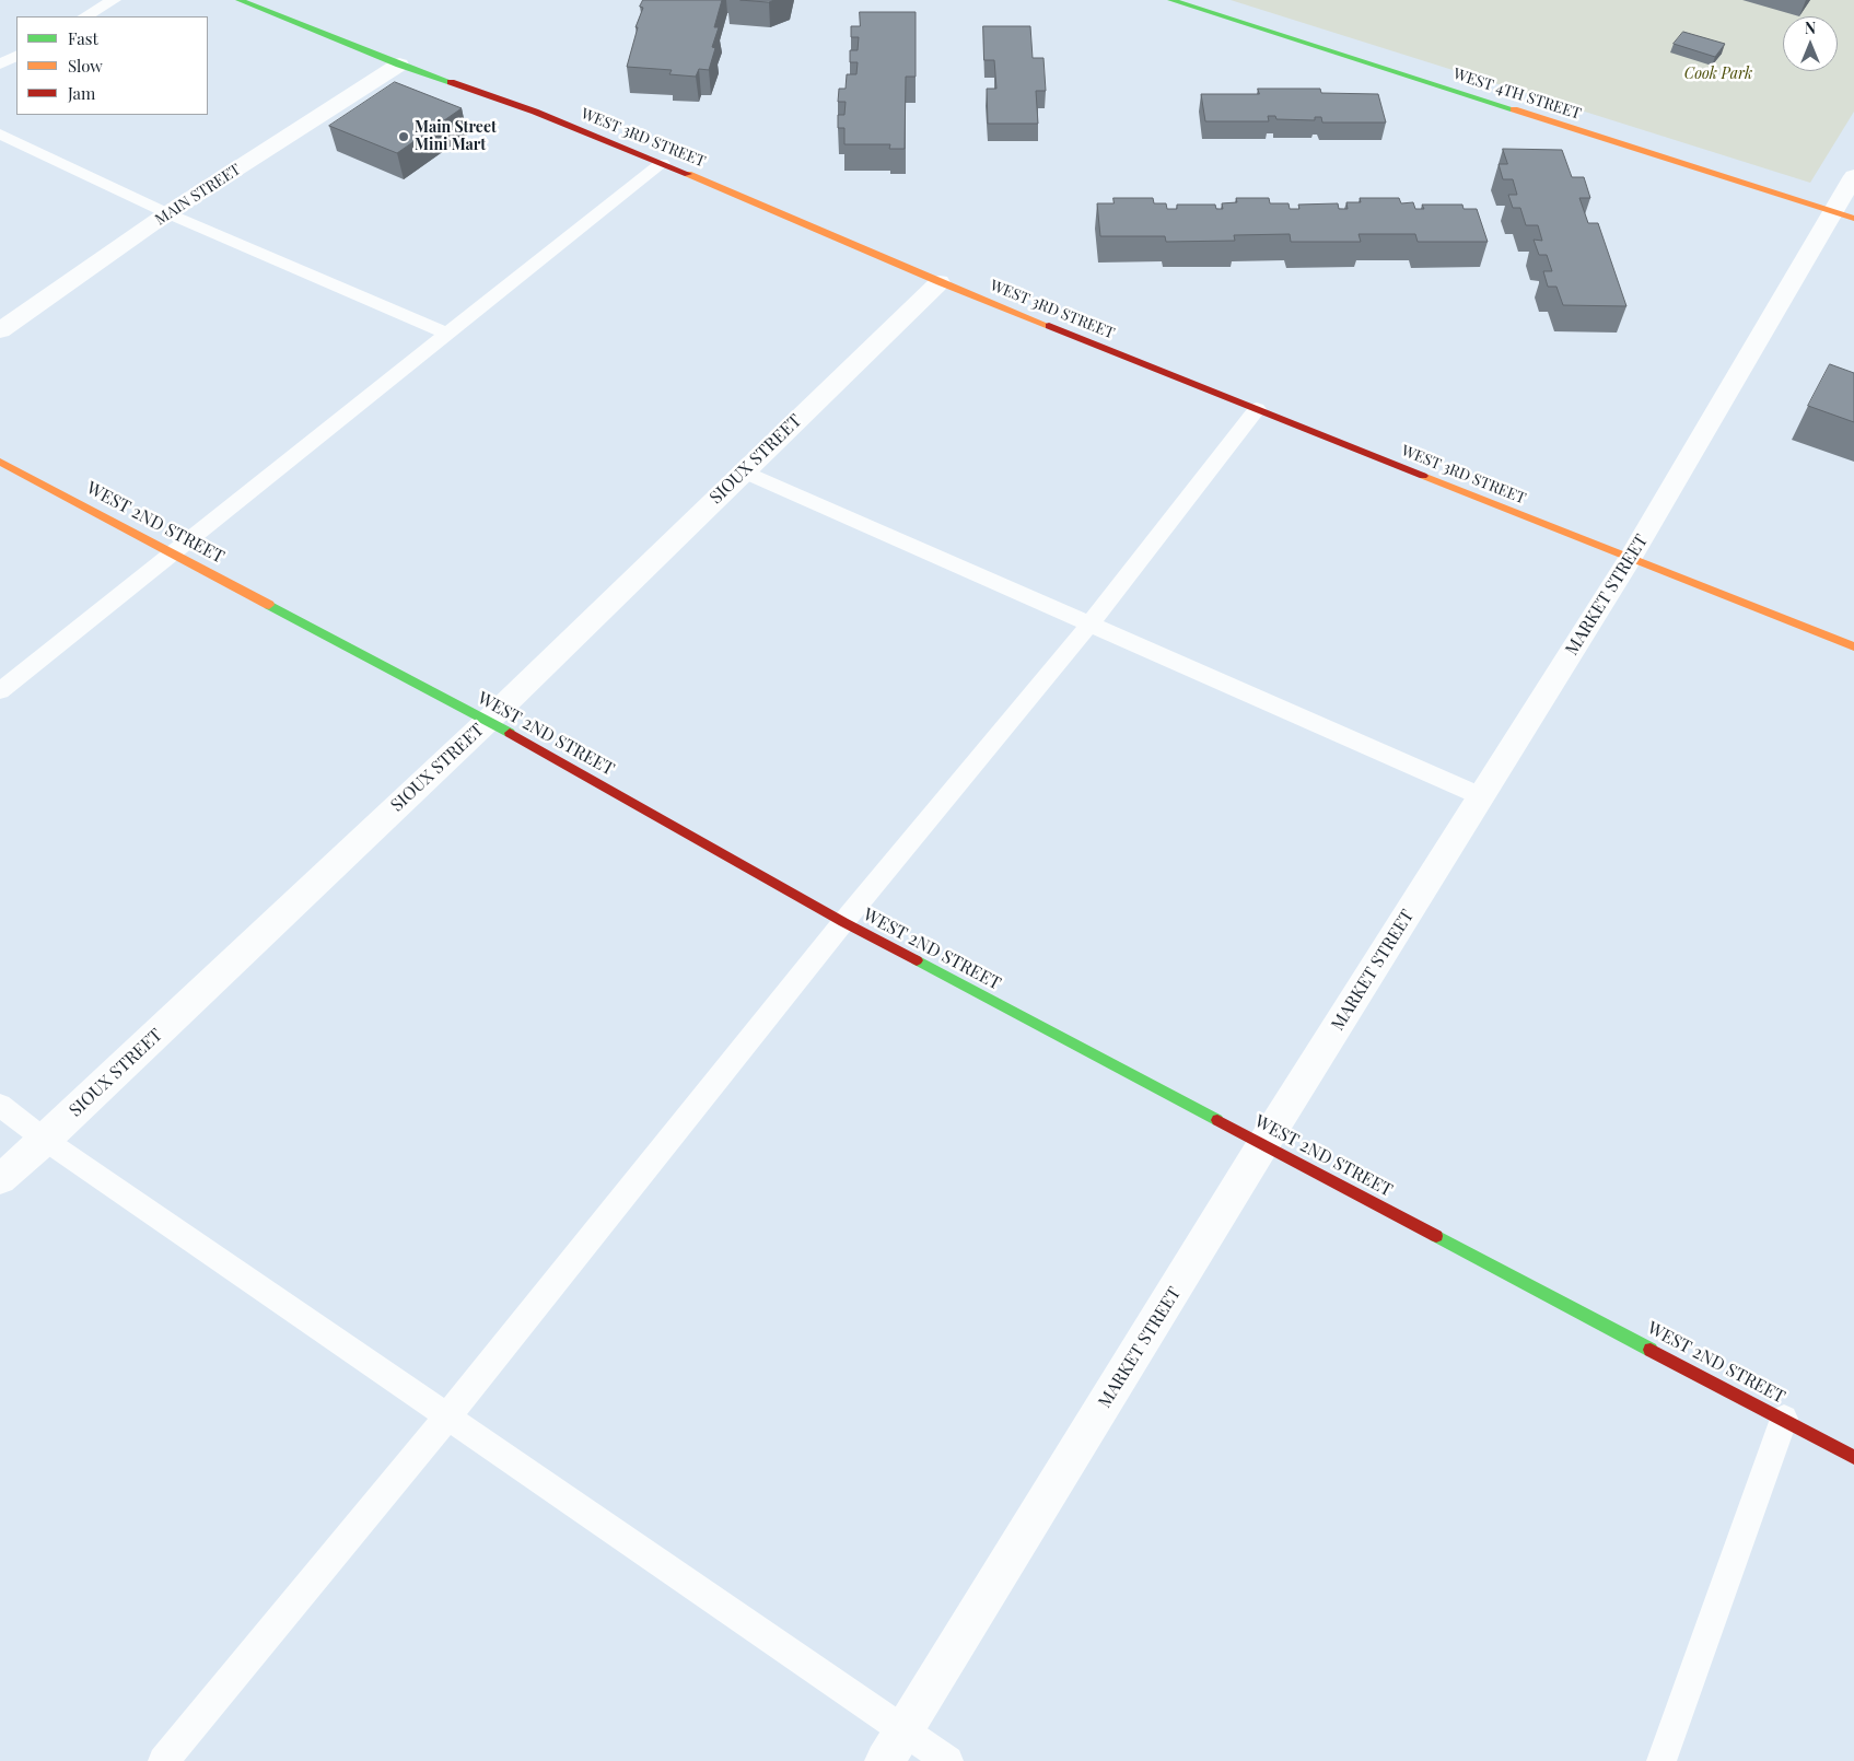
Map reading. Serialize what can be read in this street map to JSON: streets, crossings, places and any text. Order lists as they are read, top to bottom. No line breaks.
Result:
{"streets":{"street":["WEST 4TH STREET","WEST 3RD STREET","MAIN STREET","SIOUX STREET","WEST 2ND STREET","MARKET STREET"]},"crossings":[["WEST 4TH STREET","MARKET STREET"],["WEST 3RD STREET","MAIN STREET"],["WEST 3RD STREET","SIOUX STREET"],["WEST 3RD STREET","MARKET STREET"],["SIOUX STREET","WEST 2ND STREET"],["WEST 2ND STREET","MARKET STREET"]],"parks":["Cook Park"],"places":["Main Street Mini Mart"],"legend":["Fast","Slow","Jam"],"north":"top"}
